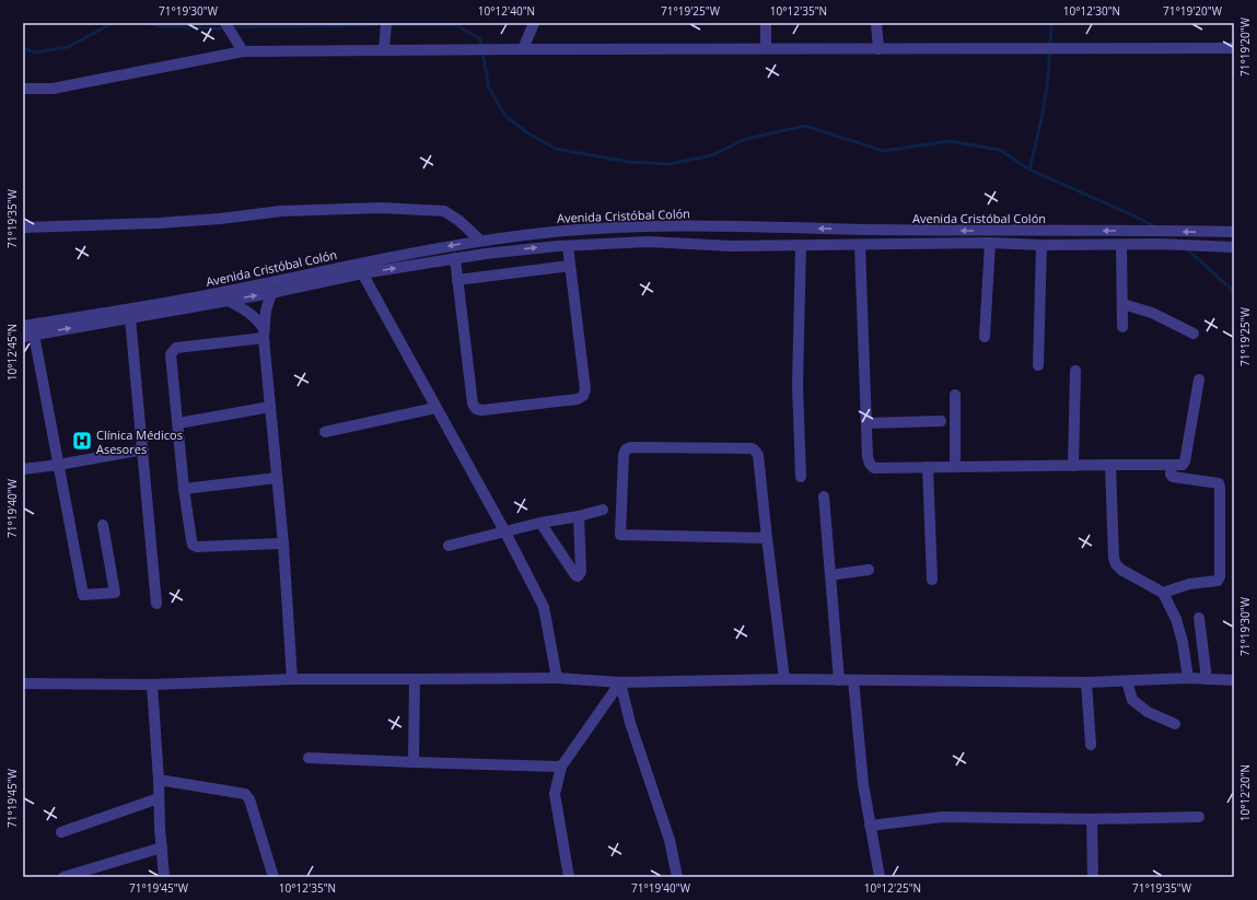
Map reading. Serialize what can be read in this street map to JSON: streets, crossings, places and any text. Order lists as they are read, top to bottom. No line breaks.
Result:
{"streets":{"street":["Avenida Cristóbal Colón"]},"places":{"hospital":["Clínica Médicos Asesores"]},"coordinates":["71°19'30\"W","10°12'40\"N","71°19'25\"W","10°12'35\"N","10°12'30\"N","71°19'20\"W","71°19'35\"W","10°12'45\"N","71°19'40\"W","10°12'20\"N","71°19'45\"W","10°12'25\"N"]}
